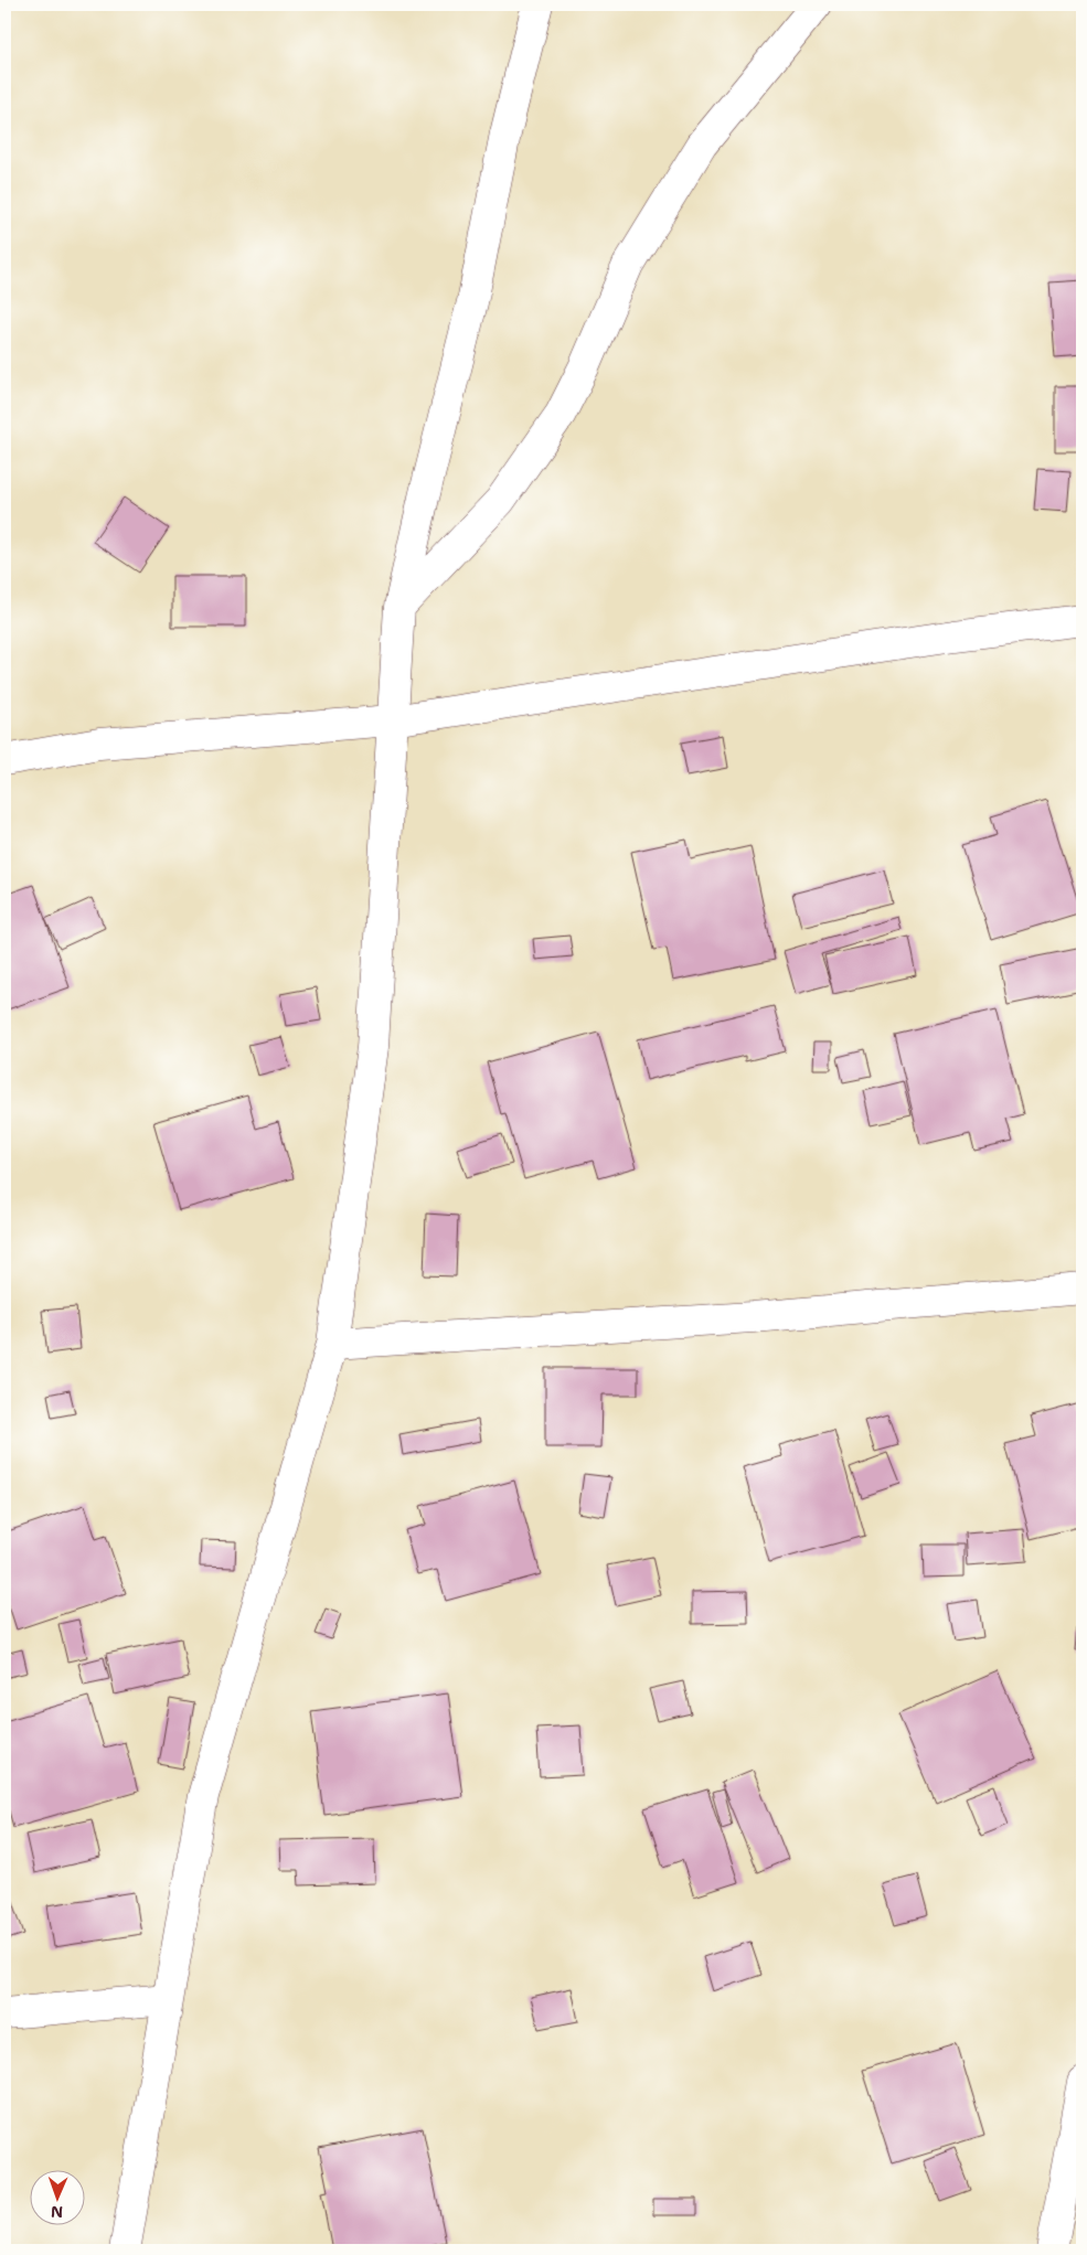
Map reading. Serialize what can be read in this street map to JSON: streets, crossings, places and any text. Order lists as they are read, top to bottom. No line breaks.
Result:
{"north":"bottom"}
